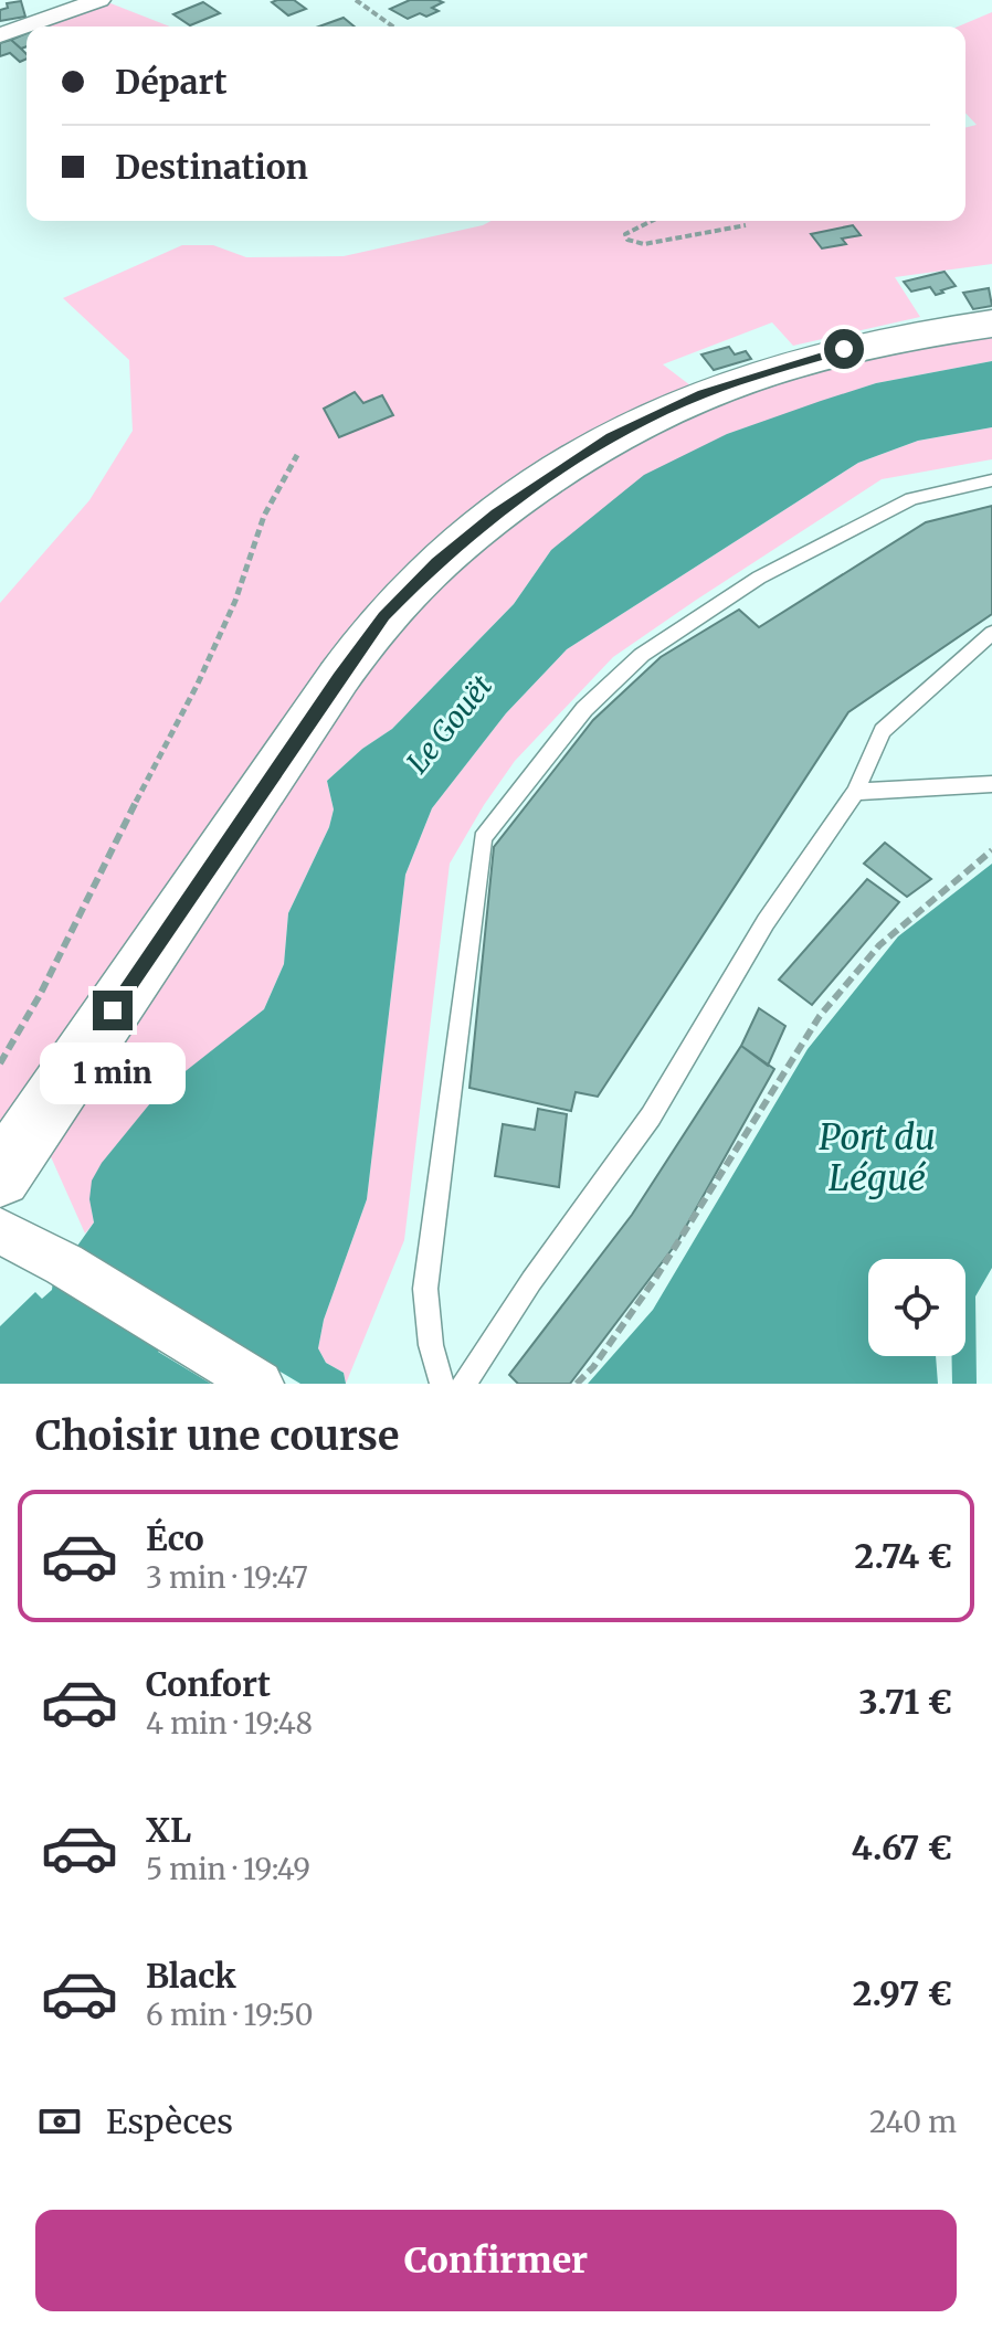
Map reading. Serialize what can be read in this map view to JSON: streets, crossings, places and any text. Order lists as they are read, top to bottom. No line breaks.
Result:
{"water":["Le Gouët","Port du Légué"],"page":{"banner":["Départ","Destination"],"bubble":"1 min","heading":"Choisir une course","list":[{"name":"Éco","note":"3 min · 19:47","value":"2.74 €"},{"name":"Confort","note":"4 min · 19:48","value":"3.71 €"},{"name":"XL","note":"5 min · 19:49","value":"4.67 €"},{"name":"Black","note":"6 min · 19:50","value":"2.97 €"}],"pay":["Espèces","240 m"],"buttons":"Confirmer"}}
